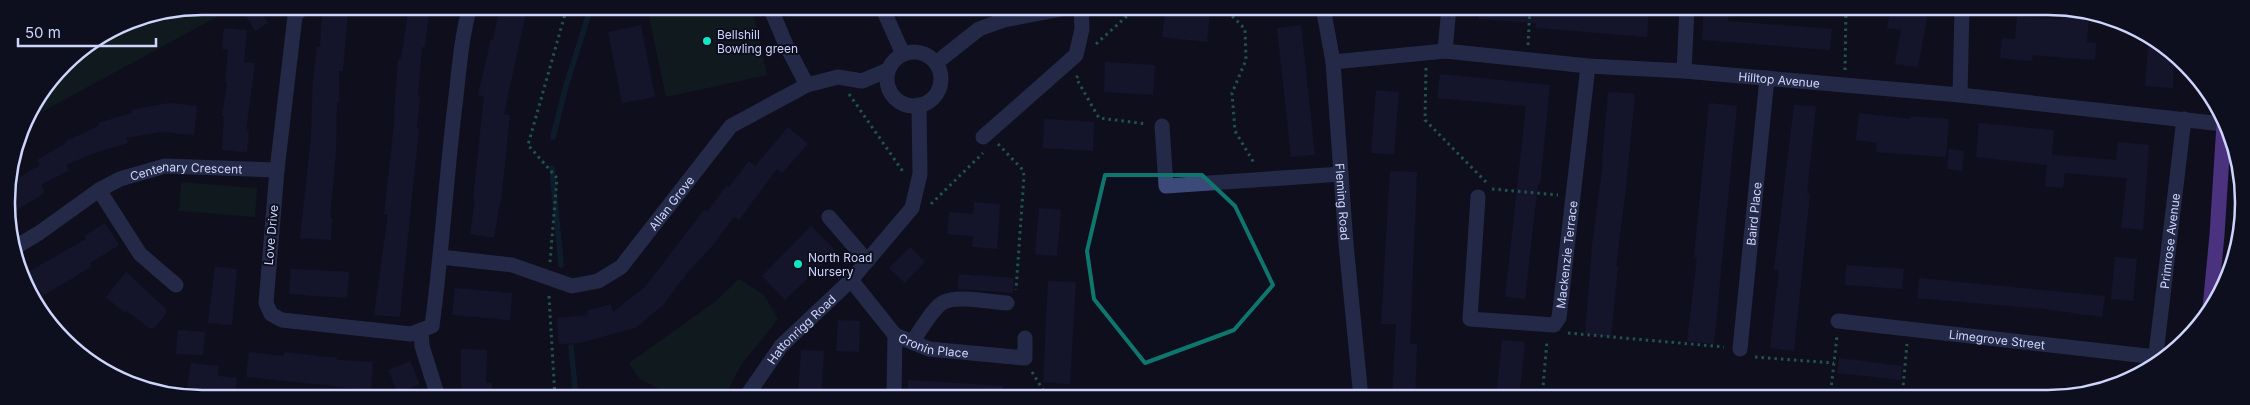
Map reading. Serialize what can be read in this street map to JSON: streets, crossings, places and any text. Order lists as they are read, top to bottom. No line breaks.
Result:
{"streets":{"street":["Hilltop Avenue","Centenary Crescent","Fleming Road","Allan Grove","Baird Place","Love Drive","Primrose Avenue","Mackenzie Terrace","Hattonrigg Road","Limegrove Street","Cronin Place"]},"crossings":[["Hilltop Avenue","Fleming Road"],["Hilltop Avenue","Baird Place"],["Hilltop Avenue","Primrose Avenue"],["Hilltop Avenue","Mackenzie Terrace"],["Centenary Crescent","Love Drive"],["Allan Grove","Hattonrigg Road"],["Hattonrigg Road","Cronin Place"]],"places":["Bellshill Bowling green","North Road Nursery"],"scale_bar":"50 m"}
